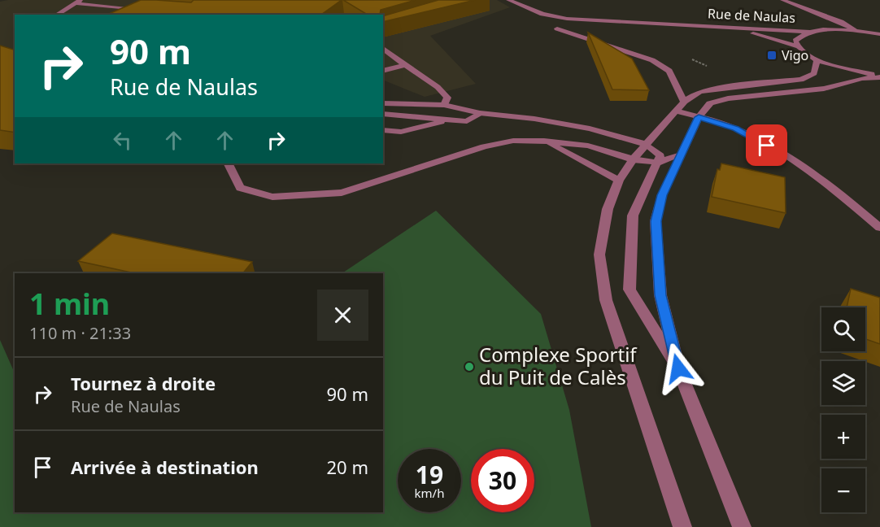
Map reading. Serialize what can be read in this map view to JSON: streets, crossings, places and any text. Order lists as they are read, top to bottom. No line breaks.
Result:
{"streets":{"street":["Rue de Naulas"]},"places":{"transit":["Vigo"],"other":["Complexe Sportif du Puit de Calès"]},"page":{"turn":["90 m","Rue de Naulas"],"heading":["1 min","110 m · 21:33"],"map_buttons":["+","−"],"list":[{"name":"Tournez à droite","note":"Rue de Naulas","value":"90 m"},{"name":"Arrivée à destination","value":"20 m"}],"speed":"19 km/h","limit":"30"}}
